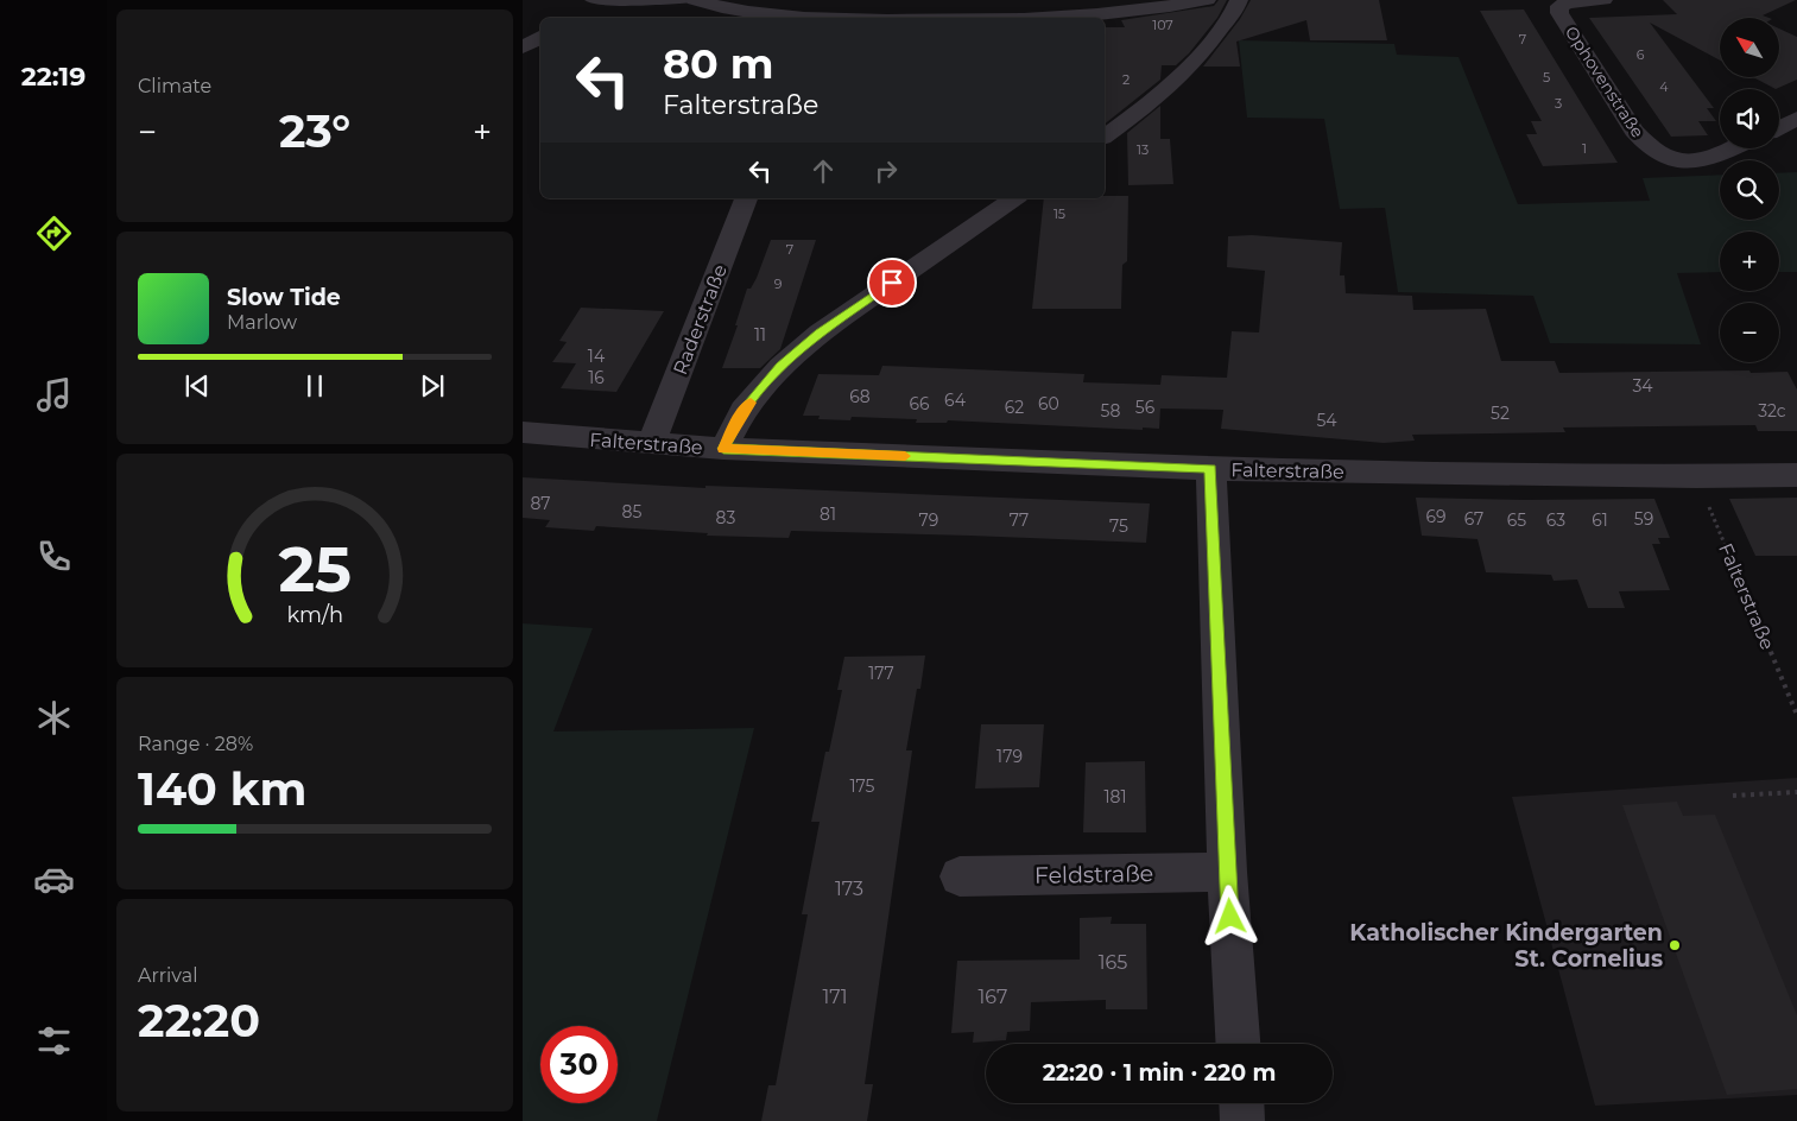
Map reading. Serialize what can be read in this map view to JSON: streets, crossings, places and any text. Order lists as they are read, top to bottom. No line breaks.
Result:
{"streets":{"street":["Ophovenstraße","Raderstraße","Falterstraße","Feldstraße"]},"crossings":[["Raderstraße","Falterstraße"]],"places":["Katholischer Kindergarten St. Cornelius"],"house_numbers":["107","7","6","5","2","4","3","1","13","15","7","9","11","14","16","34","68","64","66","60","62","56","58","32c","52","54","87","85","81","69","83","67","59","79","77","65","63","61","75","177","179","175","181","173","165","171","167"],"north":"top left","page":{"tabs":"22:19","tile":["Climate",["Range · 28%","140 km"],["Arrival","22:20"]],"map_buttons":["+","−"],"turn":["80 m","Falterstraße"],"heat":["−","23°","+"],"song":["Slow Tide","Marlow"],"limit":"30","trip":"22:20 · 1 min · 220 m","gauge":["25","km/h"]}}
